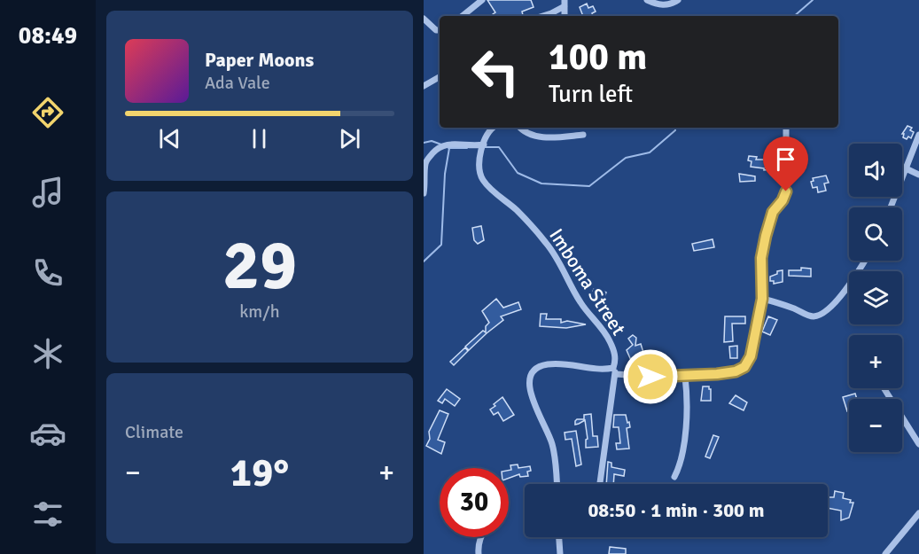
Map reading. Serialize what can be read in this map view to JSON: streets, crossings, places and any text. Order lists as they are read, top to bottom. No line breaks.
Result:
{"streets":{"street":["Imboma Street"]},"page":{"tabs":"08:49","turn":["100 m","Turn left"],"song":["Paper Moons","Ada Vale"],"map_buttons":["+","−"],"tile":[["29","km/h"],"Climate"],"heat":["−","19°","+"],"limit":"30","trip":"08:50 · 1 min · 300 m"}}
